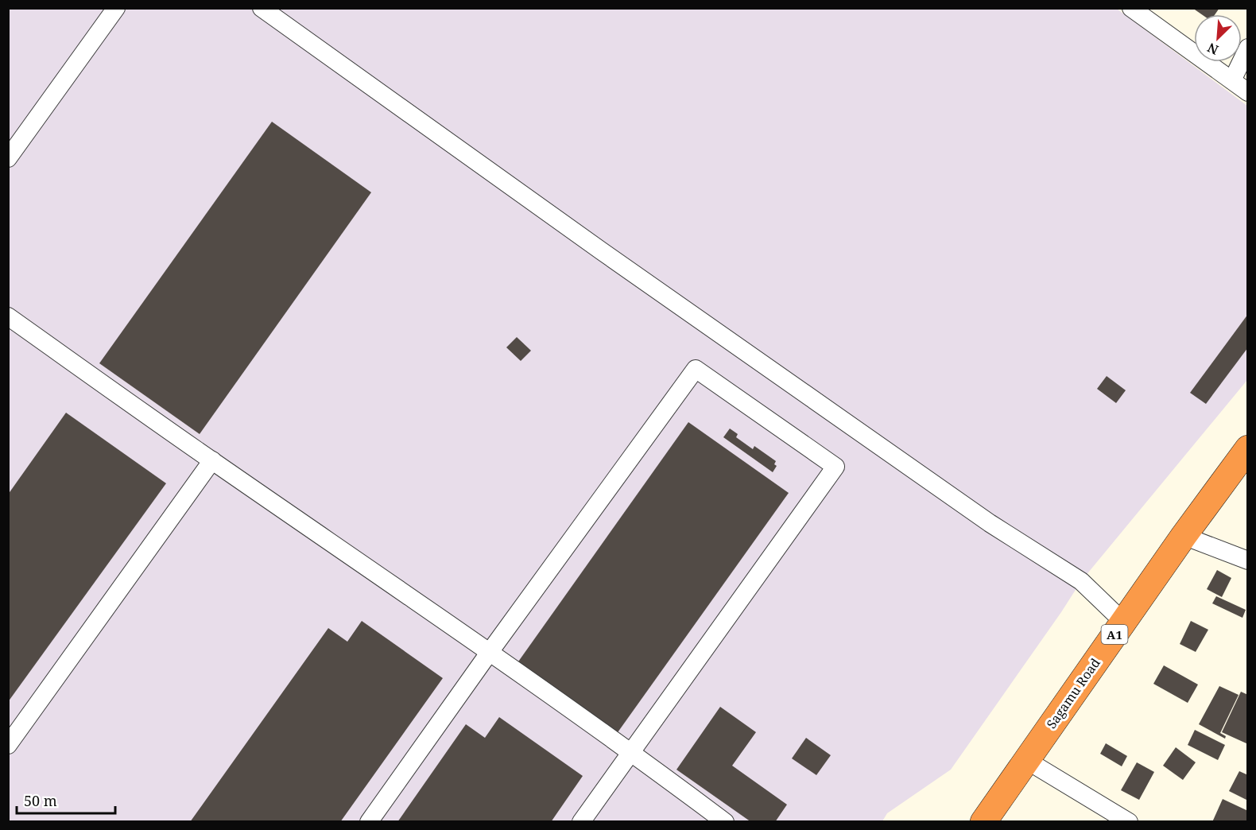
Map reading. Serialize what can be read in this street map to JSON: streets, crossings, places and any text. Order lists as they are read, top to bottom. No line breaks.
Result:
{"streets":{"highway":["A1","Sagamu Road"]},"scale_bar":"50 m","north":"bottom left"}
